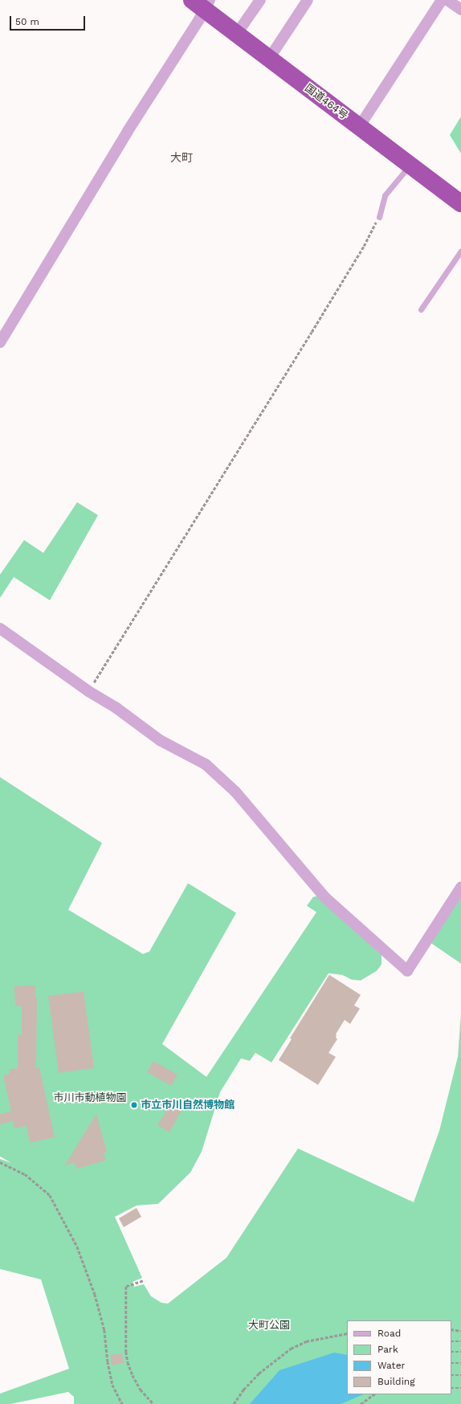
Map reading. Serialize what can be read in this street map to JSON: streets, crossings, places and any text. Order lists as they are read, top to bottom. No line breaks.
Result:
{"streets":{"highway":["国道464号"]},"districts":["大町"],"parks":["市川市動植物園","大町公園"],"places":["市立市川自然博物館"],"legend":["Road","Park","Water","Building"],"scale_bar":"50 m"}
